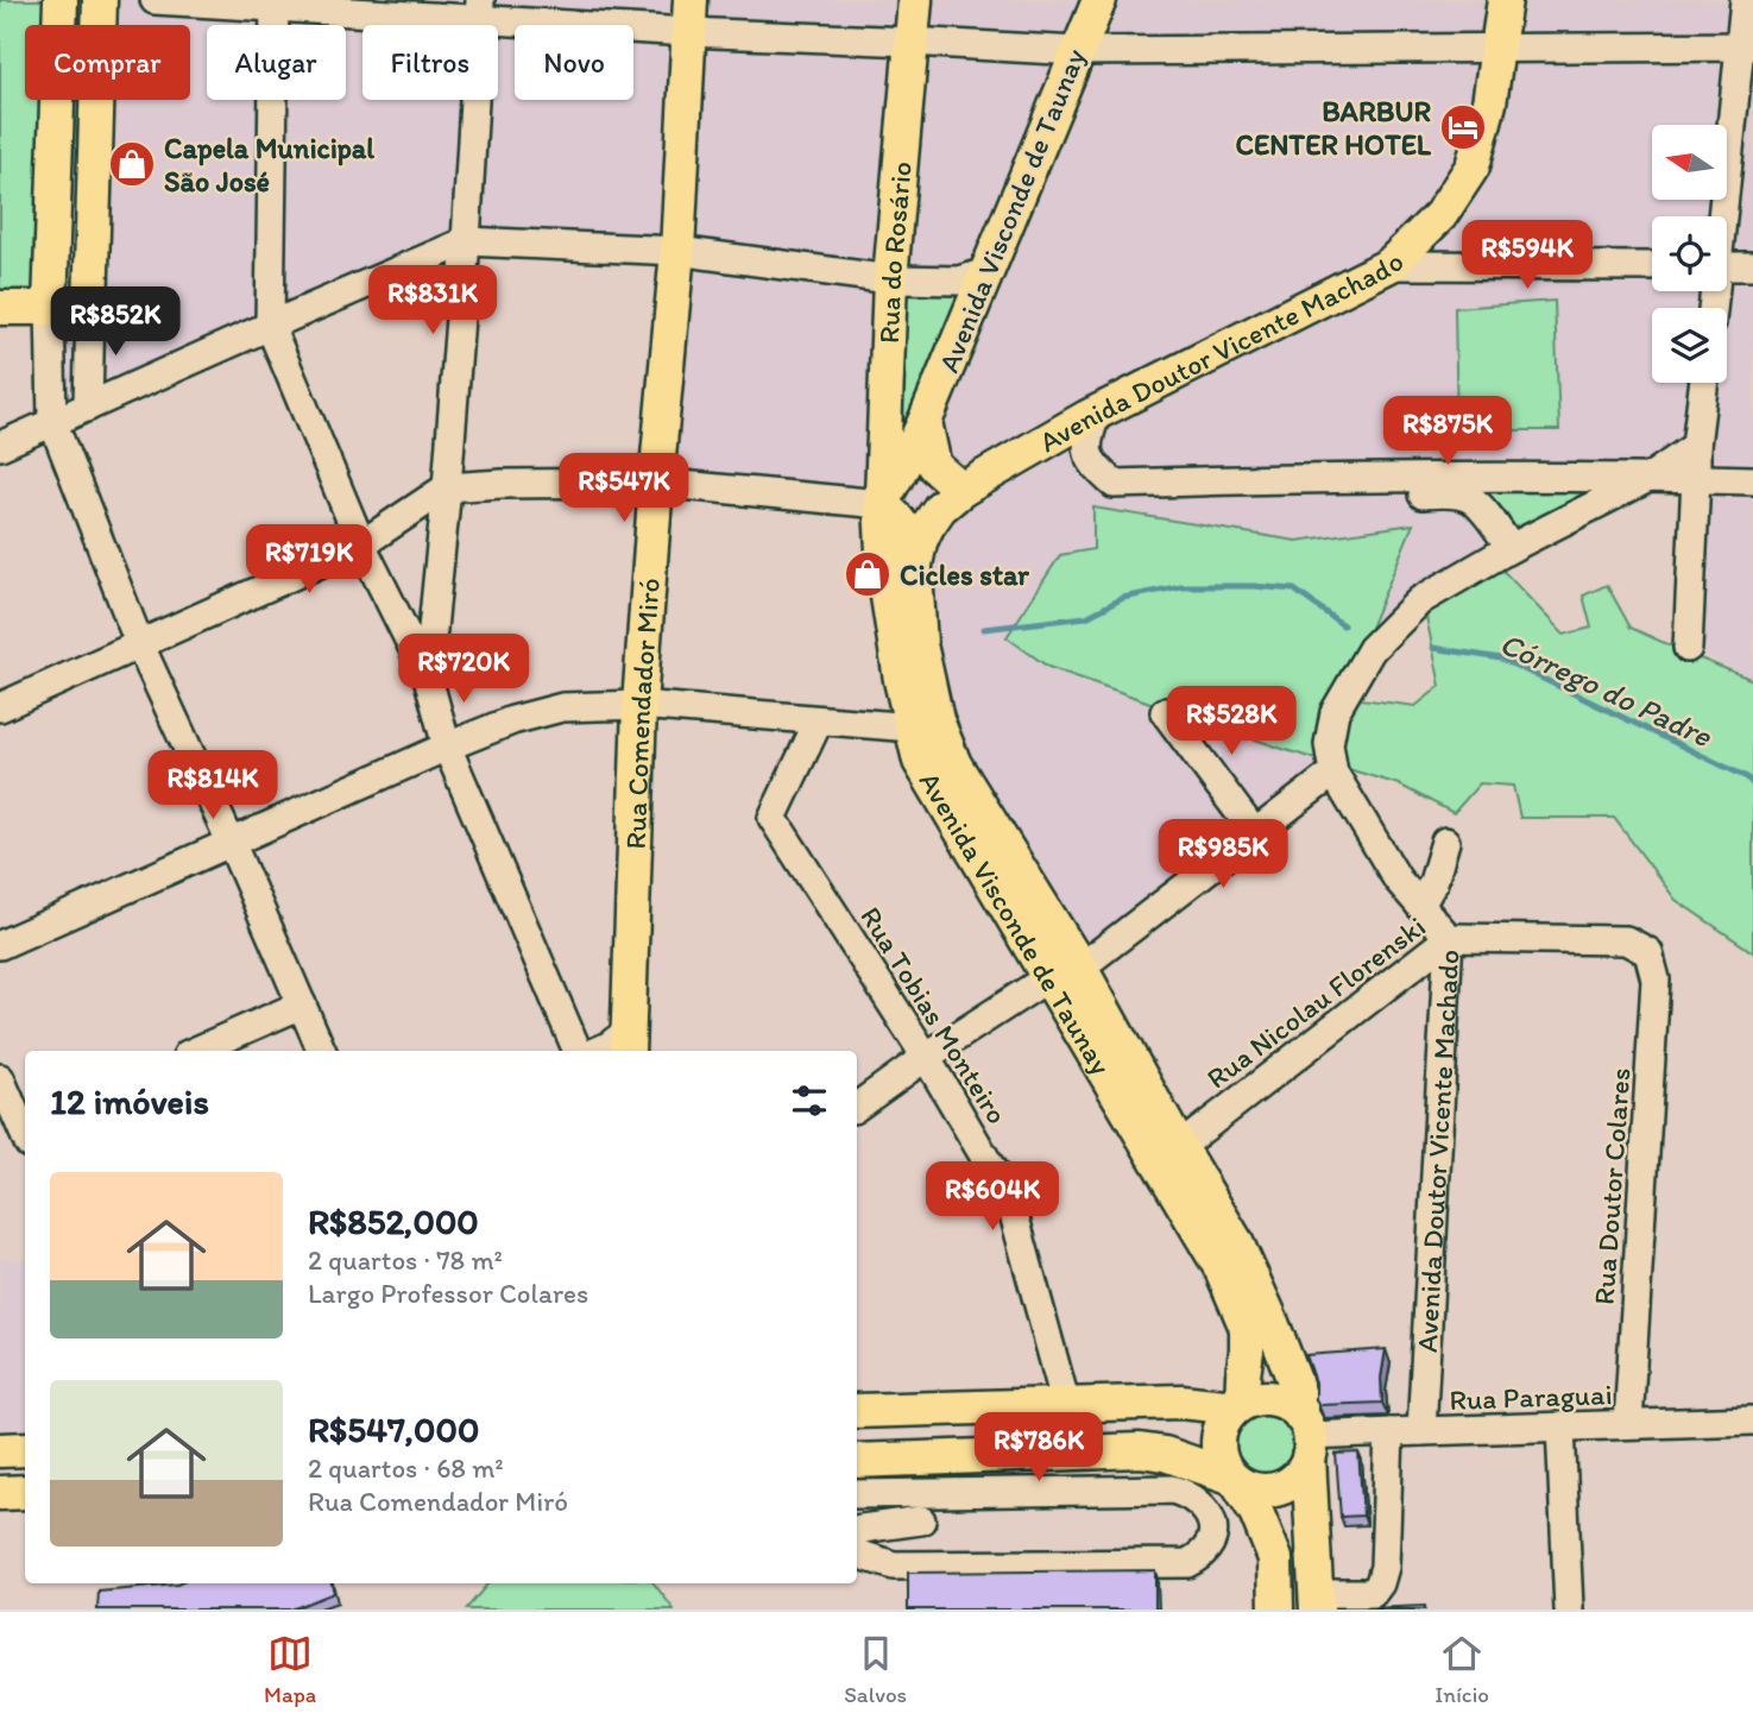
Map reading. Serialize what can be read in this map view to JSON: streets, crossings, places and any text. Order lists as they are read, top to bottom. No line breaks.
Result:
{"streets":{"main road":["Avenida Visconde de Taunay","Rua do Rosário","Avenida Doutor Vicente Machado","Rua Comendador Miró"],"street":["Rua Nicolau Florenski","Rua Tobias Monteiro","Rua Doutor Colares","Rua Paraguai"]},"crossings":[["Avenida Visconde de Taunay","Rua do Rosário"],["Avenida Visconde de Taunay","Avenida Doutor Vicente Machado"],["Avenida Visconde de Taunay","Rua Nicolau Florenski"],["Avenida Visconde de Taunay","Rua Paraguai"],["Avenida Doutor Vicente Machado","Rua Nicolau Florenski"],["Avenida Doutor Vicente Machado","Rua Paraguai"],["Rua Nicolau Florenski","Rua Doutor Colares"],["Rua Doutor Colares","Rua Paraguai"]],"water":["Córrego do Padre"],"places":{"hotel":["BARBUR CENTER HOTEL"],"shop":["Capela Municipal São José","Cicles star"]},"north":"left","page":{"chip":["Comprar","Alugar","Filtros","Novo"],"price":["R$594K","R$831K","R$852K","R$875K","R$547K","R$719K","R$720K","R$528K","R$814K","R$985K","R$604K","R$786K"],"heading":"12 imóveis","list":[{"name":"R$852,000","note":"2 quartos · 78 m² · Largo Professor Colares"},{"name":"R$547,000","note":"2 quartos · 68 m² · Rua Comendador Miró"}],"tabs":["Mapa","Salvos","Início"]}}
